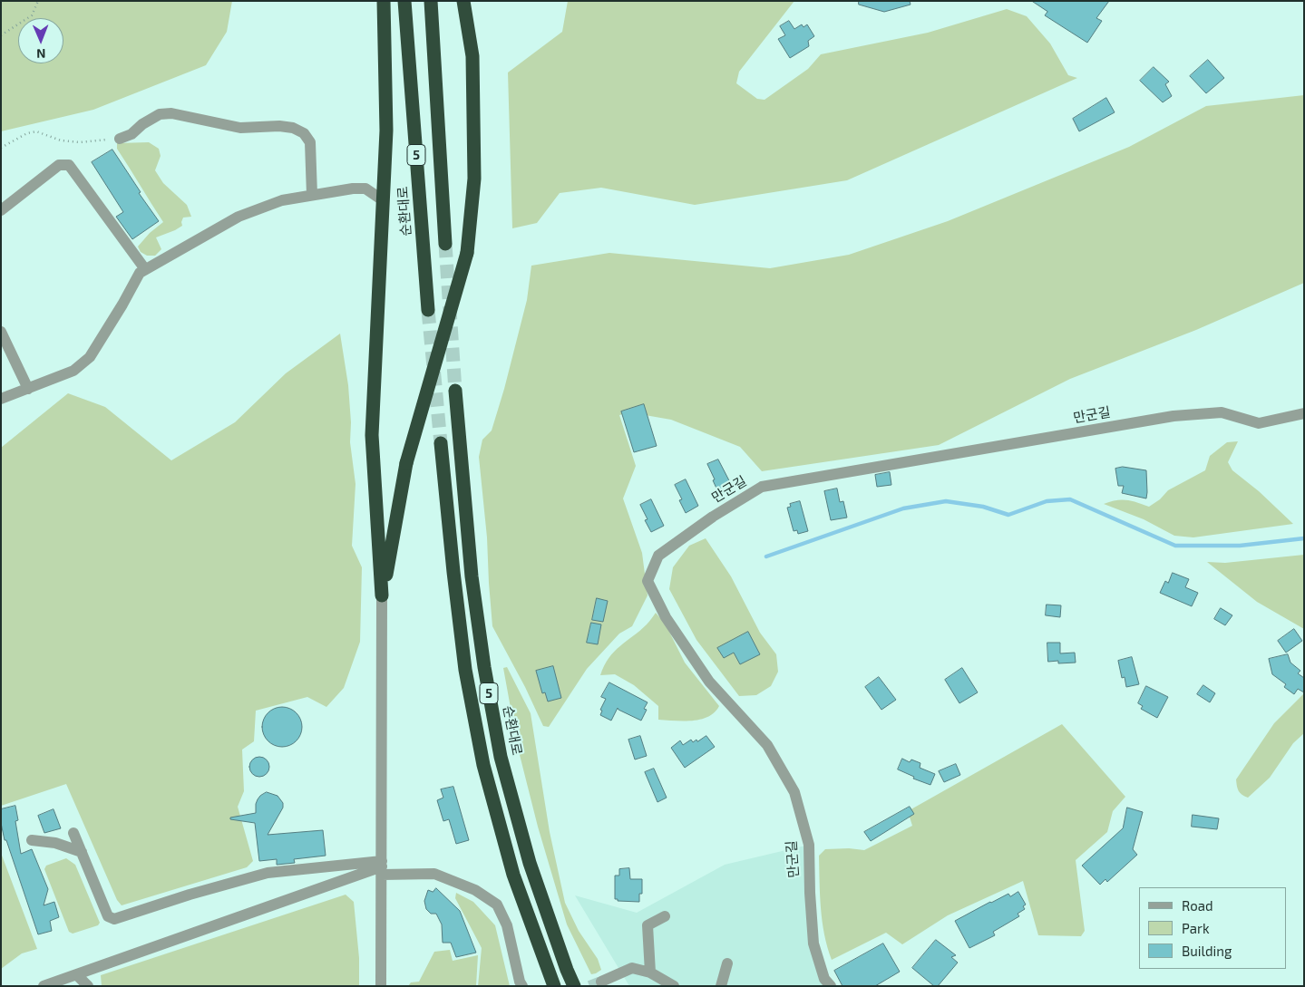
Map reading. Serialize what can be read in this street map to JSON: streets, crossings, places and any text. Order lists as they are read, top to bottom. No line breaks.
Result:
{"streets":{"highway":["5","순환대로"],"street":["만군길"]},"legend":["Road","Park","Building"],"north":"bottom"}
